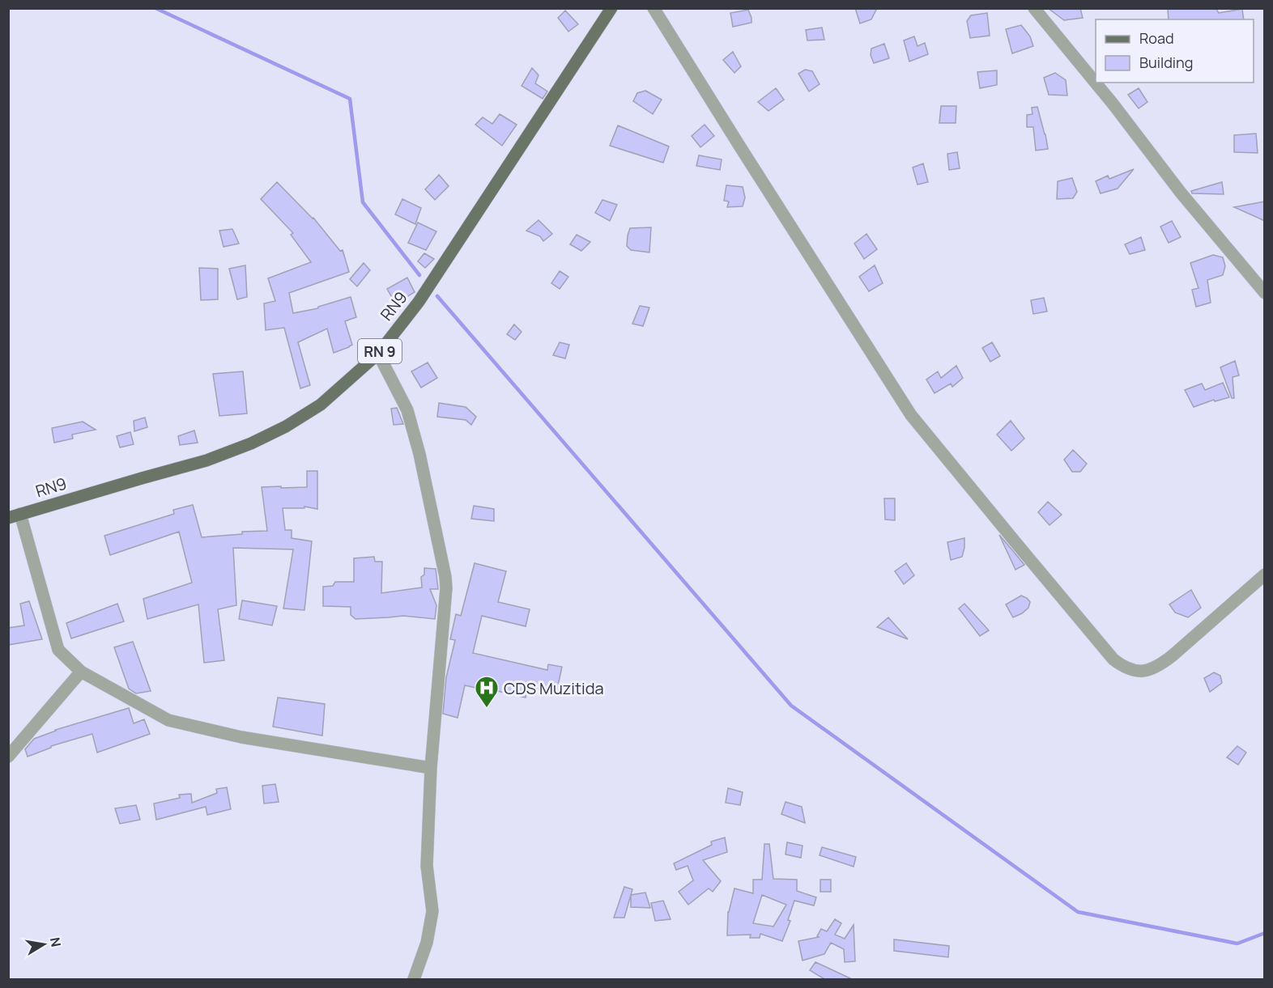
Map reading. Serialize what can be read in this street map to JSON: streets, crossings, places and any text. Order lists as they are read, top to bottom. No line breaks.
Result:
{"streets":{"main road":["RN9","RN 9"]},"places":{"hospital":["CDS Muzitida"]},"legend":["Road","Building"],"north":"right"}
